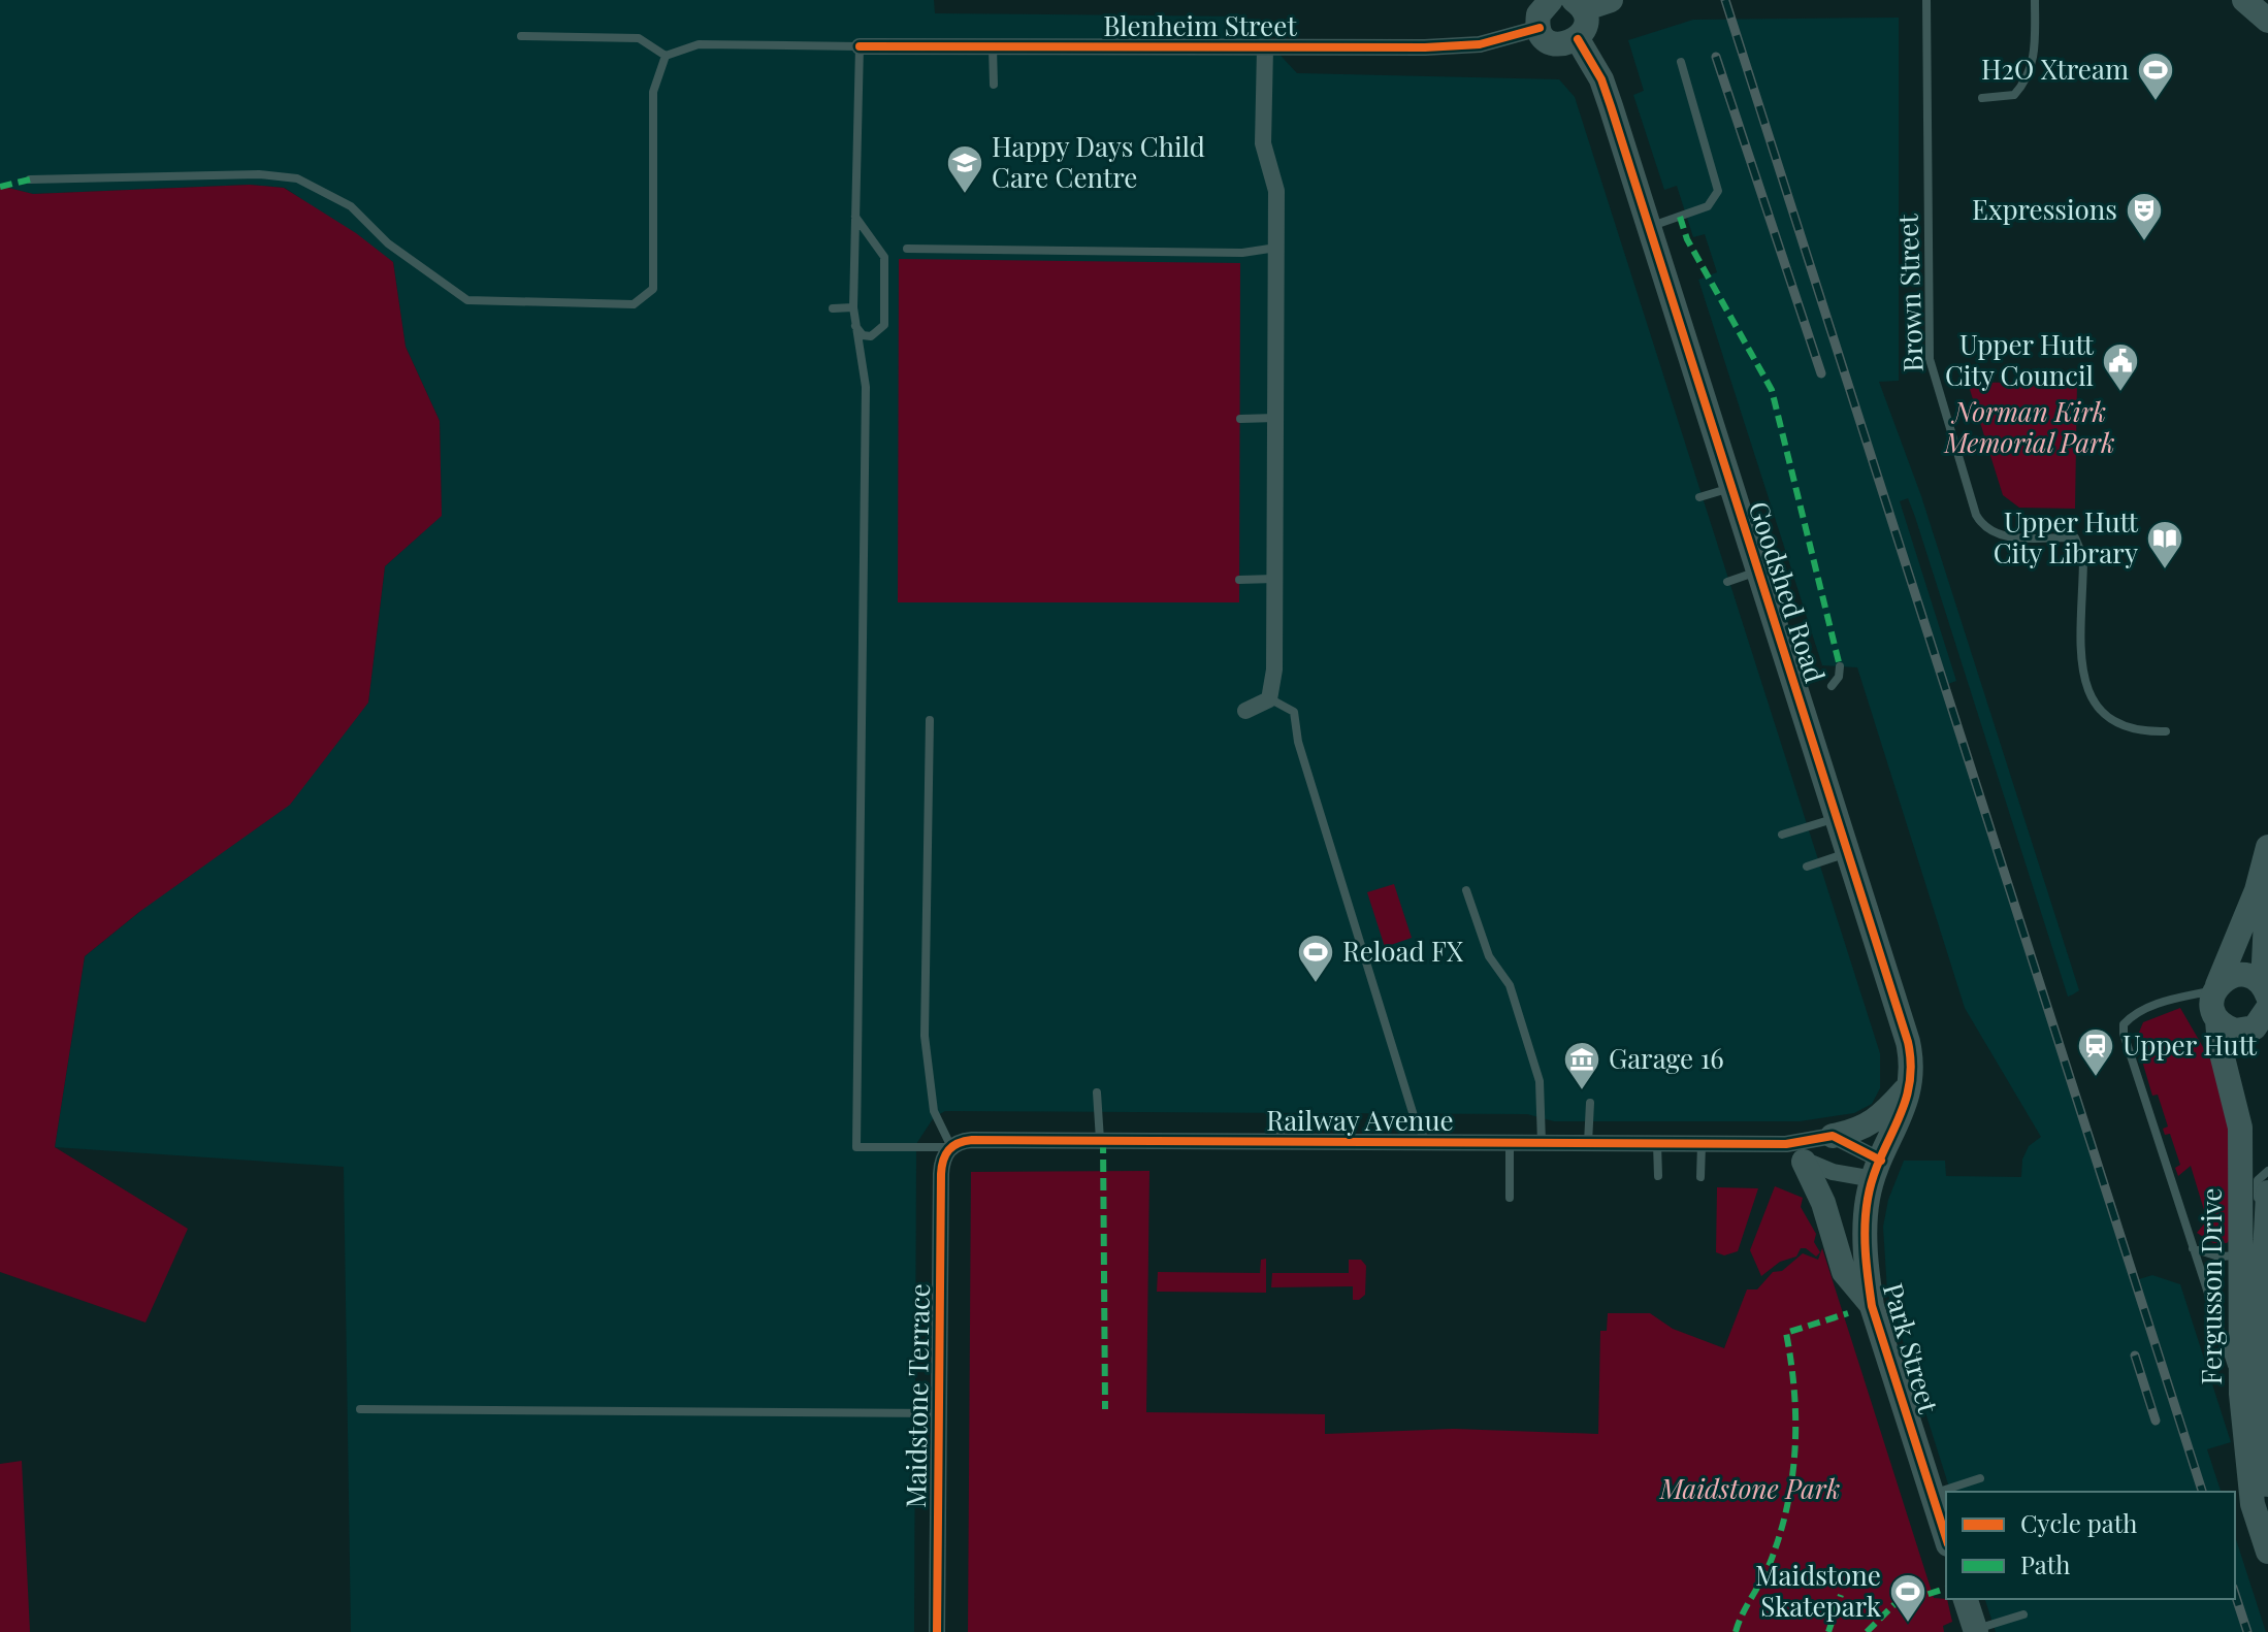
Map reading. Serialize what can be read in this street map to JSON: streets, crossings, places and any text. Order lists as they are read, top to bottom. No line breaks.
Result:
{"streets":{"street":["Blenheim Street","Goodshed Road","Railway Avenue","Fergusson Drive","Park Street","Maidstone Terrace"],"lane":["Brown Street"]},"crossings":[["Goodshed Road","Railway Avenue"],["Goodshed Road","Park Street"],["Railway Avenue","Park Street"],["Railway Avenue","Maidstone Terrace"]],"parks":["Norman Kirk Memorial Park","Maidstone Park"],"places":{"sports":["H2O Xtream","Reload FX","Maidstone Skatepark"],"school or university":["Happy Days Child Care Centre"],"theatre":["Expressions"],"public building":["Upper Hutt City Council"],"library":["Upper Hutt City Library"],"station":["Upper Hutt"],"museum":["Garage 16"]},"legend":["Cycle path","Path"]}
